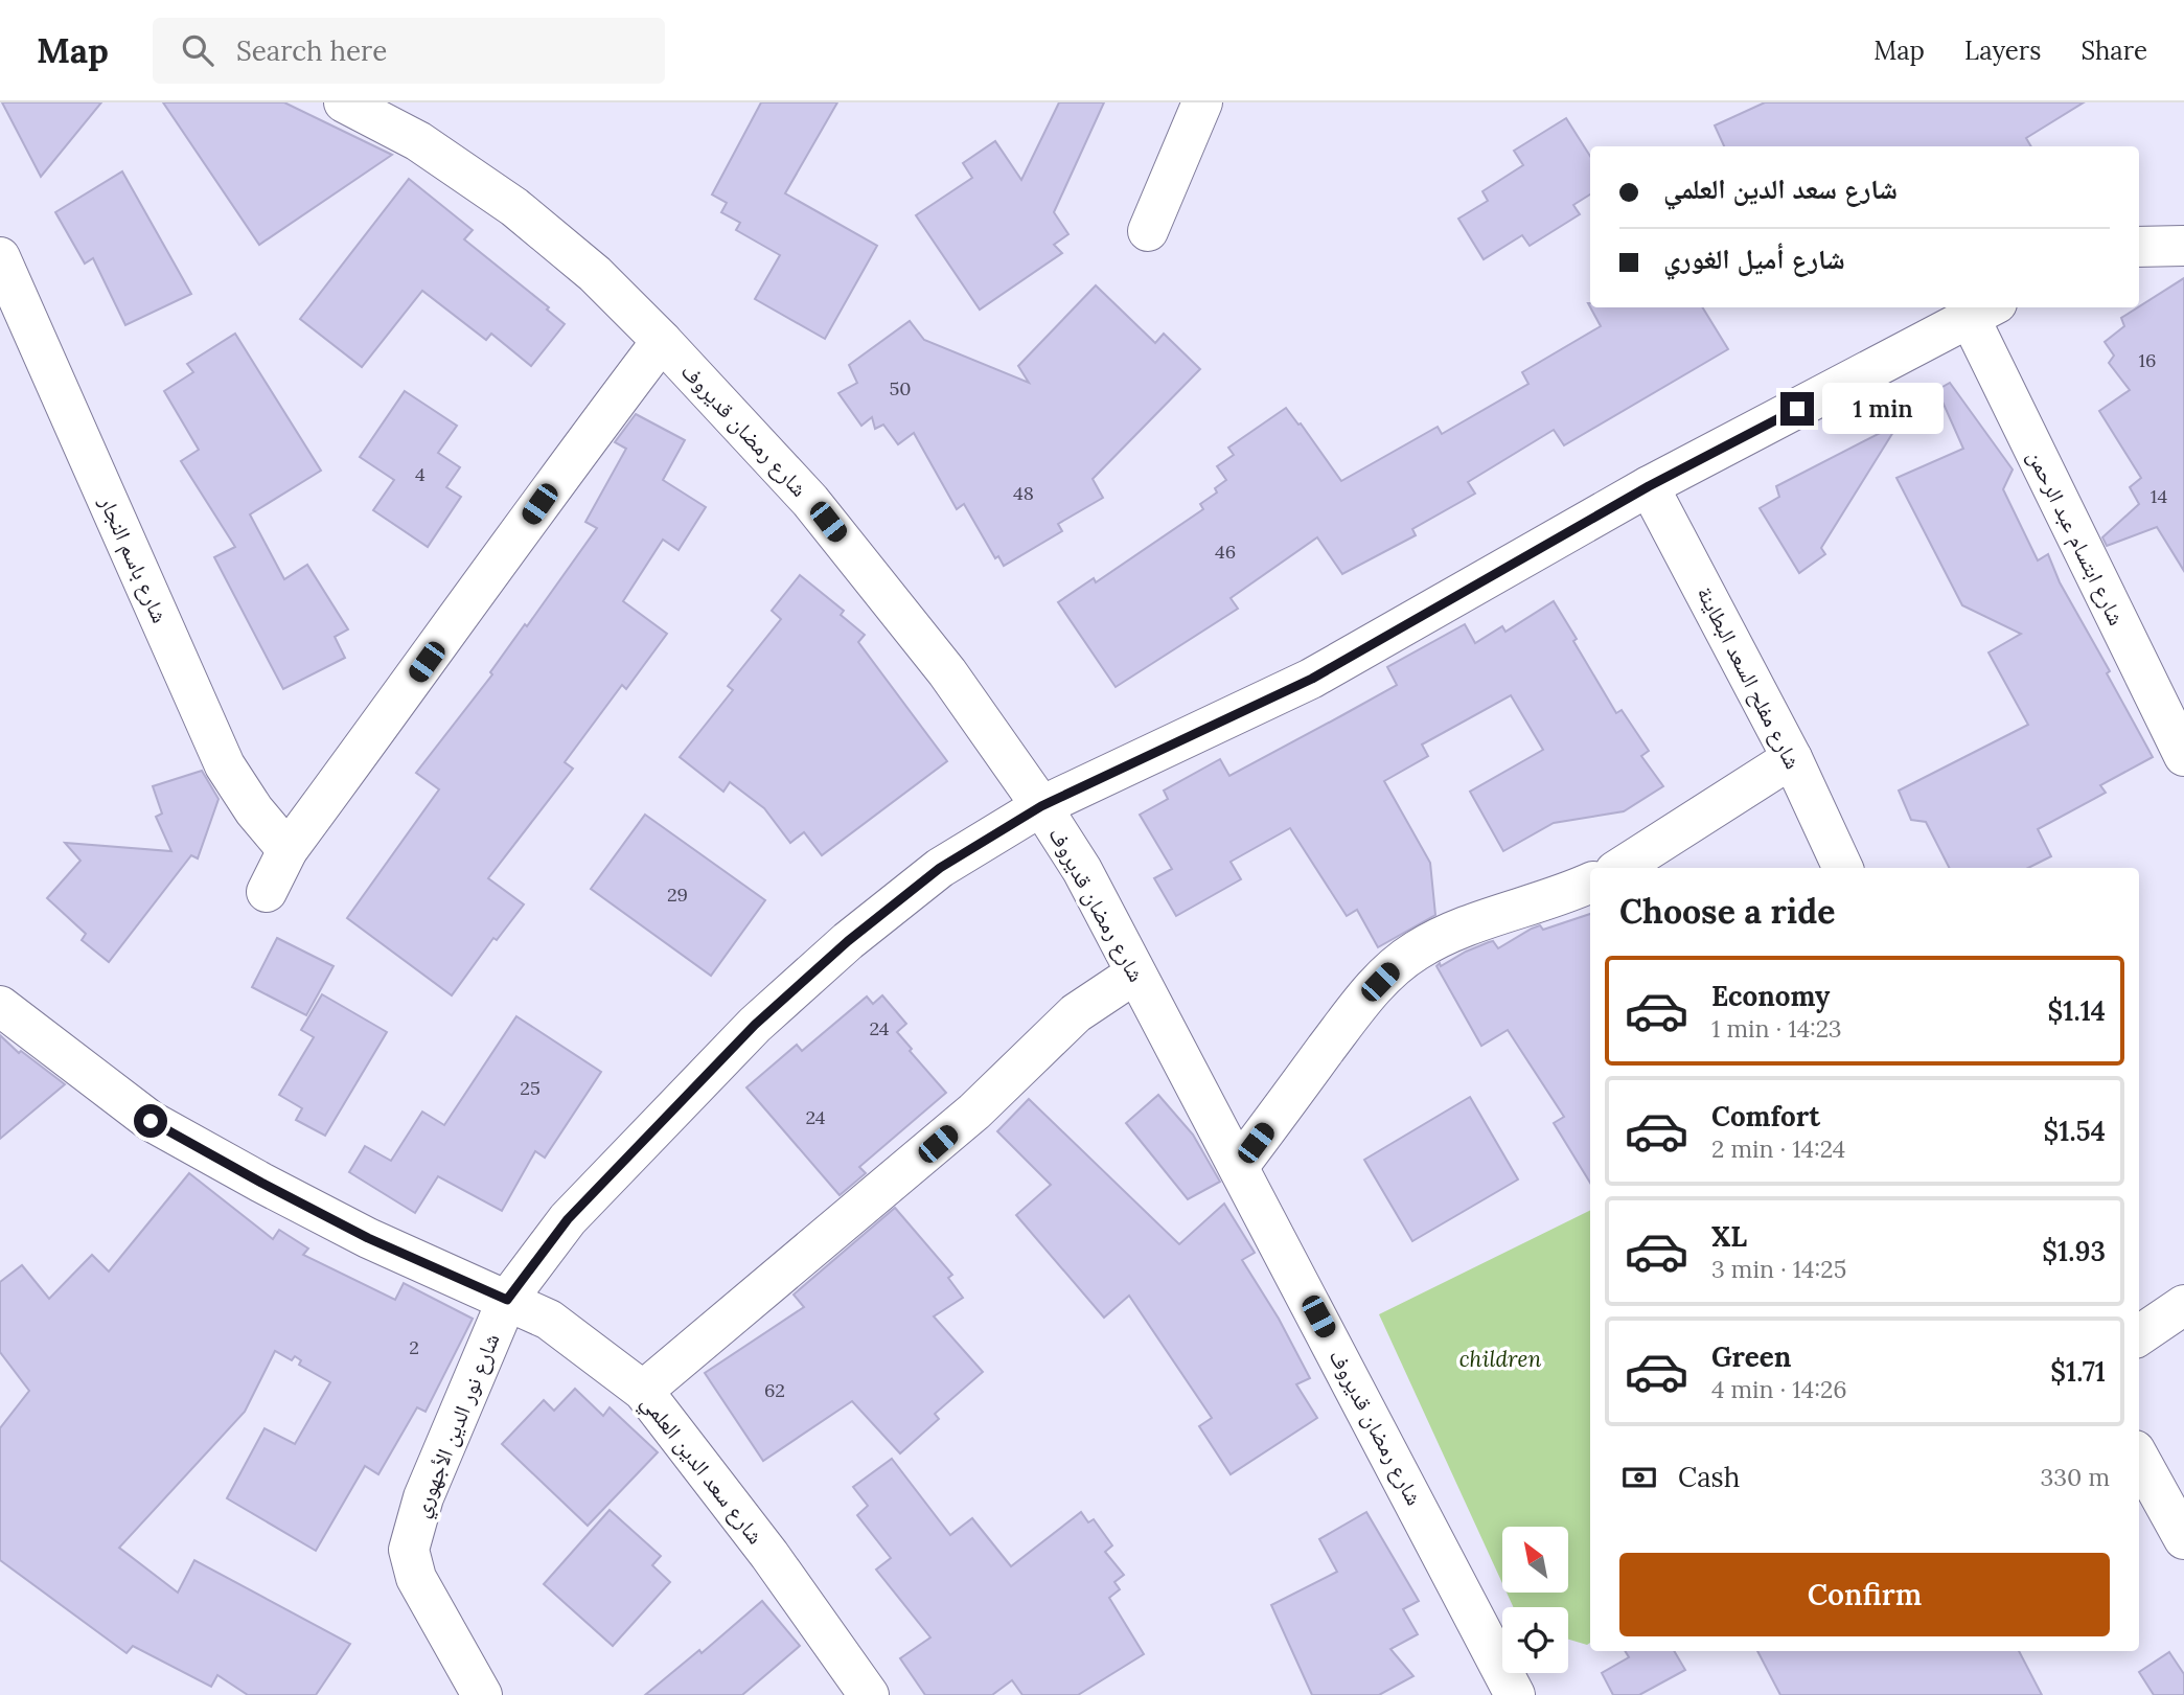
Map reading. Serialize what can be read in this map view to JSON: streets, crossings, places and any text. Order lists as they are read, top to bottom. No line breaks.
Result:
{"streets":{"street":["شارع رمضان قديروف","شارع ابتسام عبد الرحمن","شارع باسم النجار","شارع مفلح السعد البطاينة","شارع نور الدين الأجهوري","شارع سعد الدين العلمي"]},"crossings":[["شارع رمضان قديروف","شارع نور الدين الأجهوري"],["شارع ابتسام عبد الرحمن","شارع نور الدين الأجهوري"],["شارع مفلح السعد البطاينة","شارع نور الدين الأجهوري"],["شارع نور الدين الأجهوري","شارع سعد الدين العلمي"]],"parks":["children"],"house_numbers":["16","50","4","48","14","46","29","24","25","24","2","62"],"north":"top left","page":{"header":"Map","search":"Search here","nav":["Map","Layers","Share"],"banner":["شارع سعد الدين العلمي","شارع أميل الغوري"],"bubble":"1 min","heading":"Choose a ride","list":[{"name":"Economy","note":"1 min · 14:23","value":"$1.14"},{"name":"Comfort","note":"2 min · 14:24","value":"$1.54"},{"name":"XL","note":"3 min · 14:25","value":"$1.93"},{"name":"Green","note":"4 min · 14:26","value":"$1.71"}],"pay":["Cash","330 m"],"buttons":"Confirm"}}
